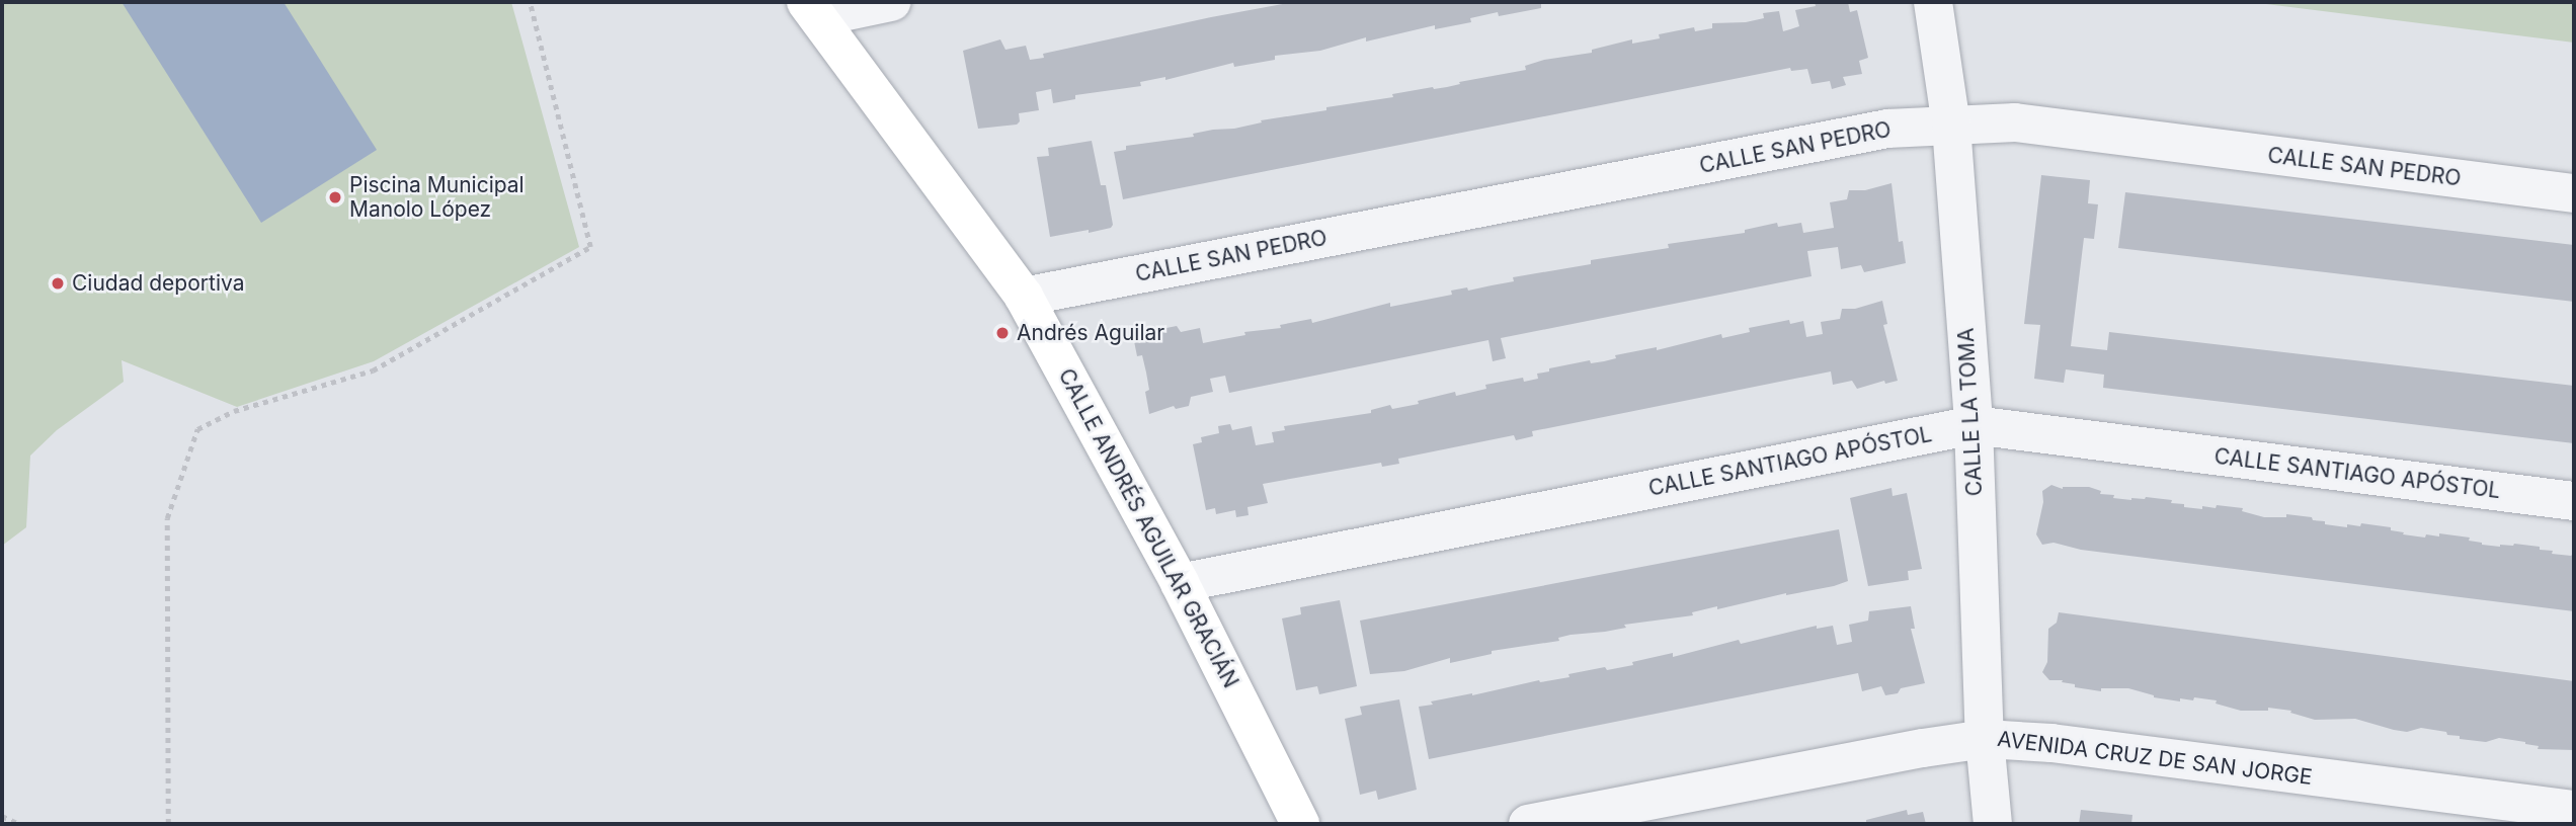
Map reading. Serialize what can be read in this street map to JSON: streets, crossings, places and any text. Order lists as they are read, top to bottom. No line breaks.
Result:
{"streets":{"main road":["CALLE ANDRÉS AGUILAR GRACIÁN"],"street":["CALLE SAN PEDRO","CALLE LA TOMA","CALLE SANTIAGO APÓSTOL","AVENIDA CRUZ DE SAN JORGE"]},"crossings":[["CALLE SAN PEDRO","CALLE LA TOMA"],["CALLE SAN PEDRO","CALLE ANDRÉS AGUILAR GRACIÁN"],["CALLE LA TOMA","CALLE SANTIAGO APÓSTOL"],["CALLE LA TOMA","AVENIDA CRUZ DE SAN JORGE"],["CALLE SANTIAGO APÓSTOL","CALLE ANDRÉS AGUILAR GRACIÁN"]],"places":["Piscina Municipal Manolo López","Ciudad deportiva","Andrés Aguilar"]}
